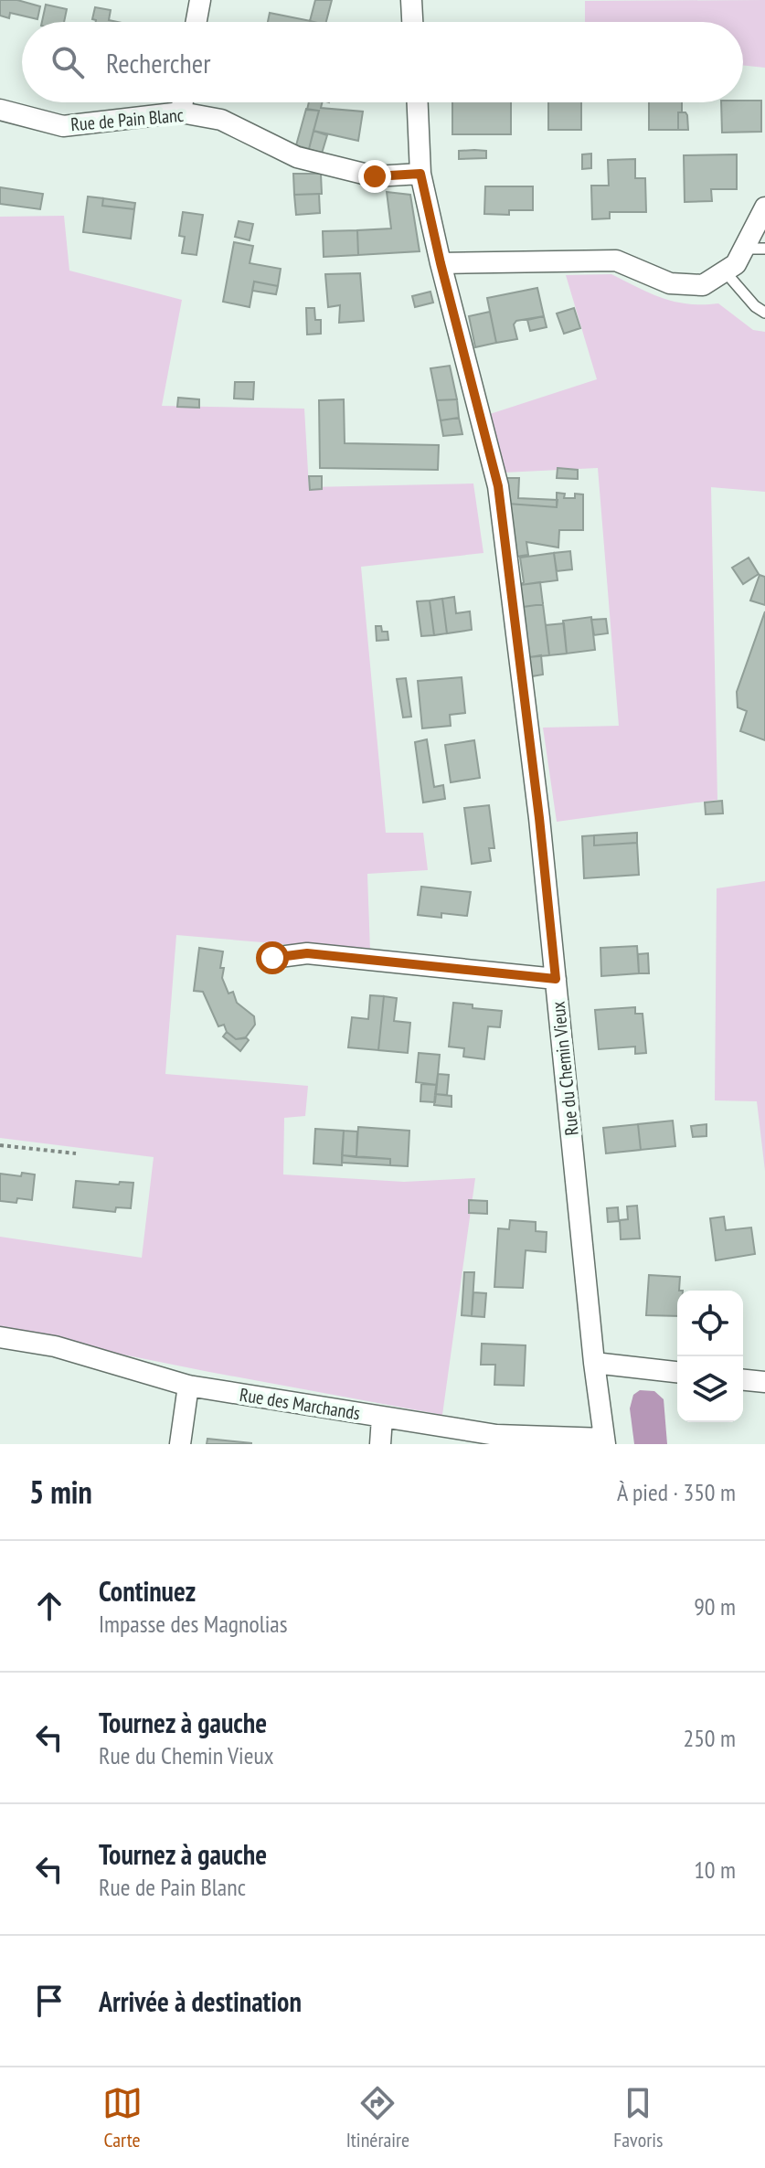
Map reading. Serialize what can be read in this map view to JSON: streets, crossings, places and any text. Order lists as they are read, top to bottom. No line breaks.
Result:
{"streets":{"street":["Rue de Pain Blanc","Rue du Chemin Vieux","Rue des Marchands"]},"crossings":[["Rue de Pain Blanc","Rue du Chemin Vieux"],["Rue du Chemin Vieux","Rue des Marchands"]],"page":{"search":"Rechercher","heading":["5 min","À pied · 350 m"],"list":[["Continuez","Impasse des Magnolias","90 m"],["Tournez à gauche","Rue du Chemin Vieux","250 m"],["Tournez à gauche","Rue de Pain Blanc","10 m"],"Arrivée à destination"],"nav":["Carte","Itinéraire","Favoris"]}}
